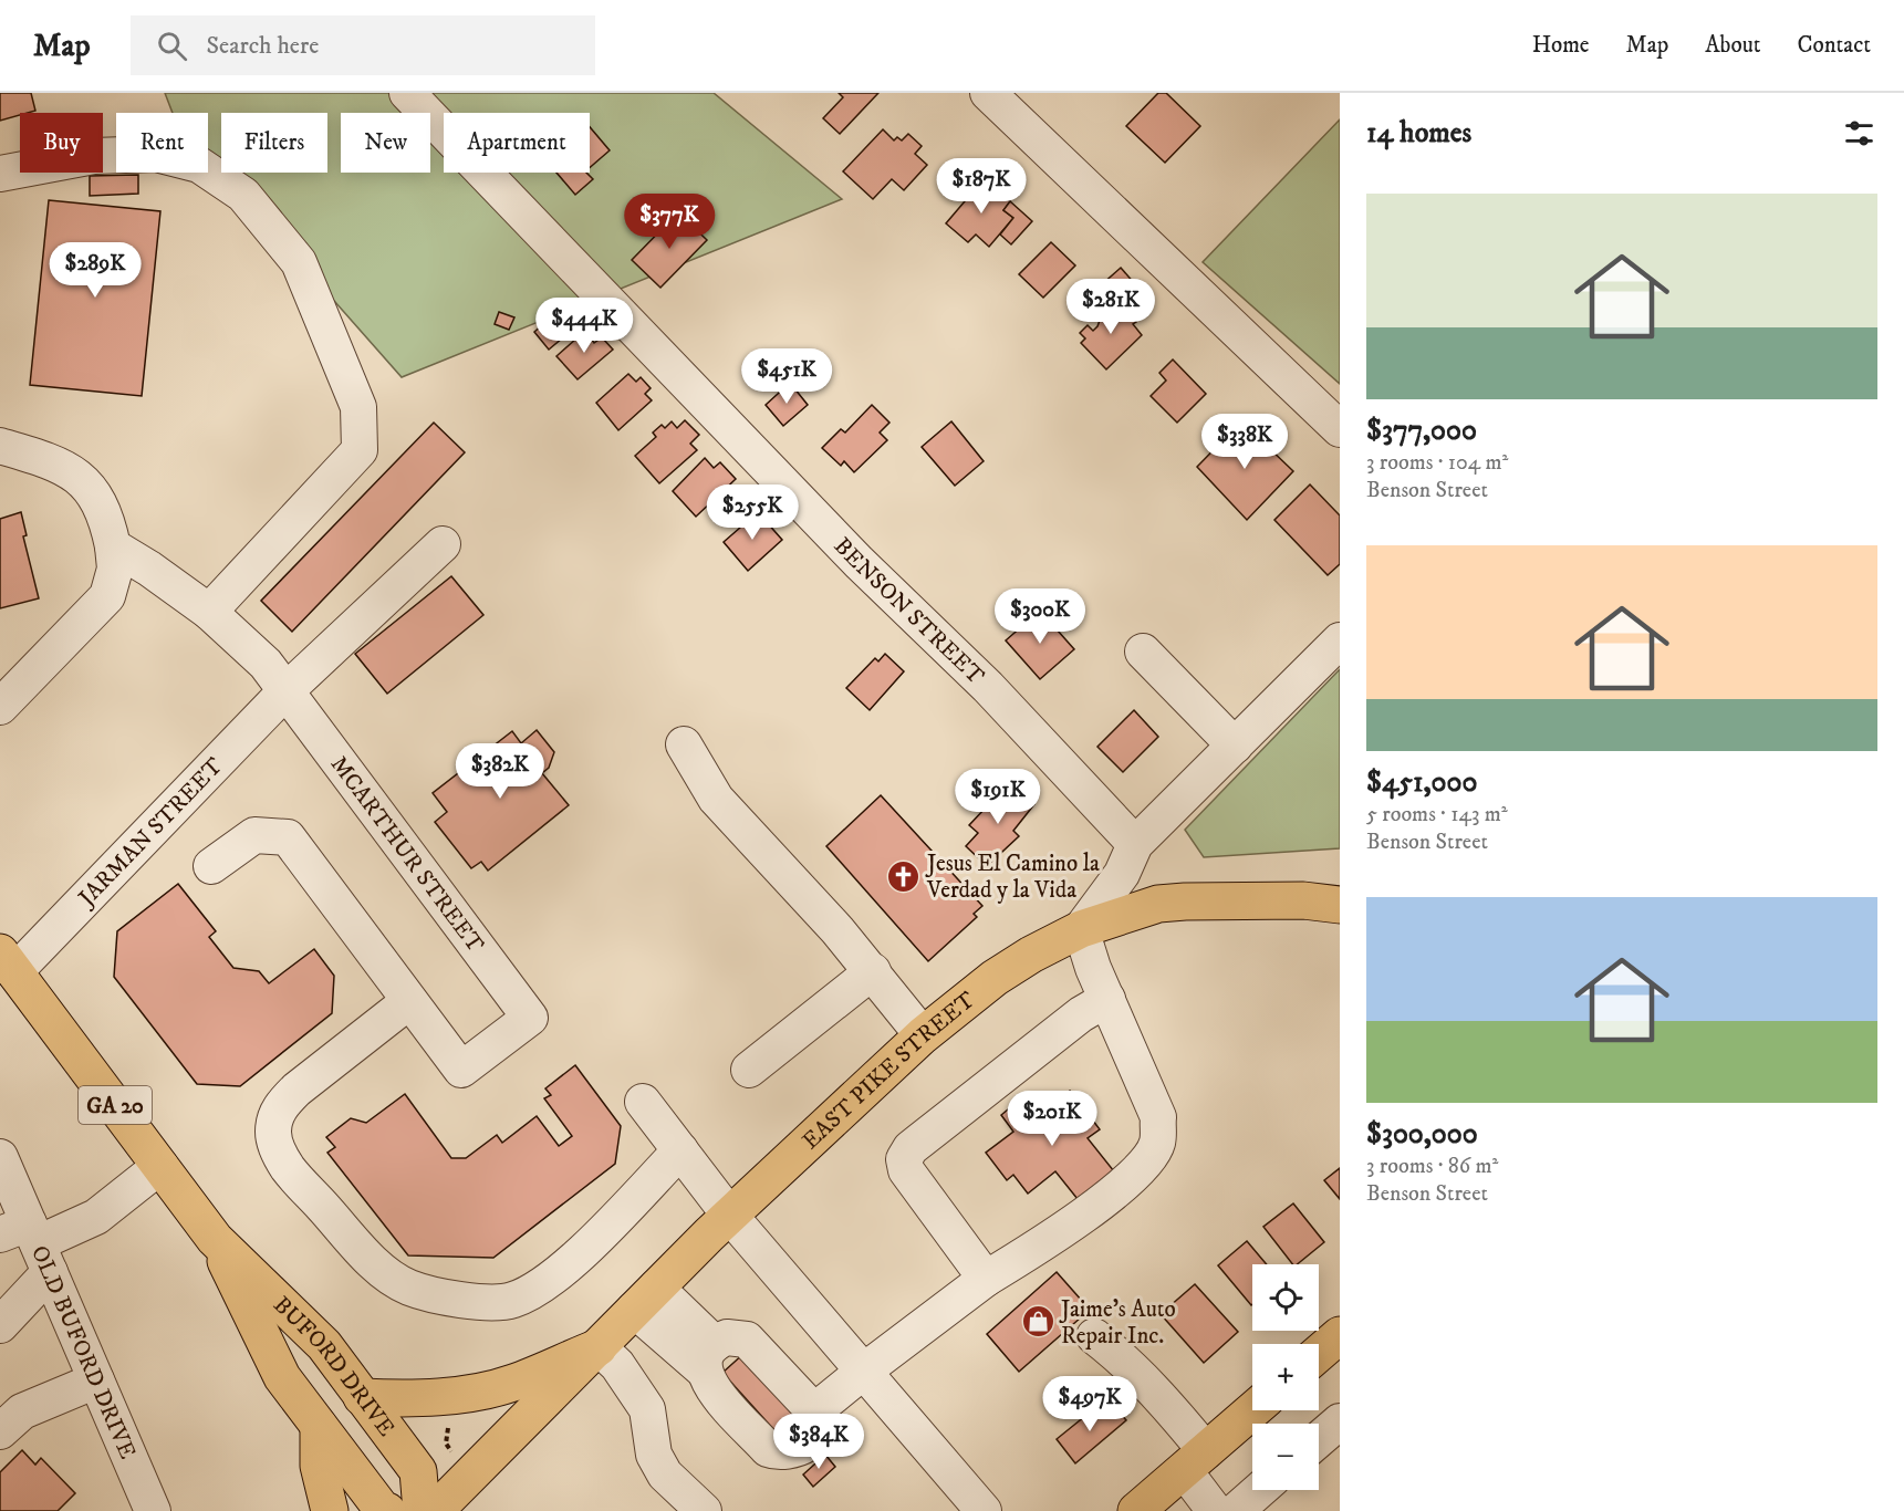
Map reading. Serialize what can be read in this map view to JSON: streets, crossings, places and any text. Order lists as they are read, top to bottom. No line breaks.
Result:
{"streets":{"main road":["EAST PIKE STREET","GA 20","BUFORD DRIVE"],"street":["BENSON STREET","JARMAN STREET","MCARTHUR STREET","OLD BUFORD DRIVE"]},"crossings":[["BENSON STREET","EAST PIKE STREET"],["JARMAN STREET","MCARTHUR STREET"],["JARMAN STREET","BUFORD DRIVE"]],"places":{"church":["Jesus El Camino la Verdad y la Vida"],"shop":["Jaime's Auto Repair Inc."]},"page":{"header":"Map","search":"Search here","nav":["Home","Map","About","Contact"],"heading":"14 homes","chip":["Buy","Rent","Filters","New","Apartment"],"price":["$187K","$377K","$289K","$281K","$444K","$451K","$338K","$255K","$300K","$382K","$191K","$201K","$497K","$384K"],"list":[{"name":"$377,000","note":"3 rooms · 104 m² · Benson Street"},{"name":"$451,000","note":"5 rooms · 143 m² · Benson Street"},{"name":"$300,000","note":"3 rooms · 86 m² · Benson Street"}],"map_buttons":["+","−"]}}
